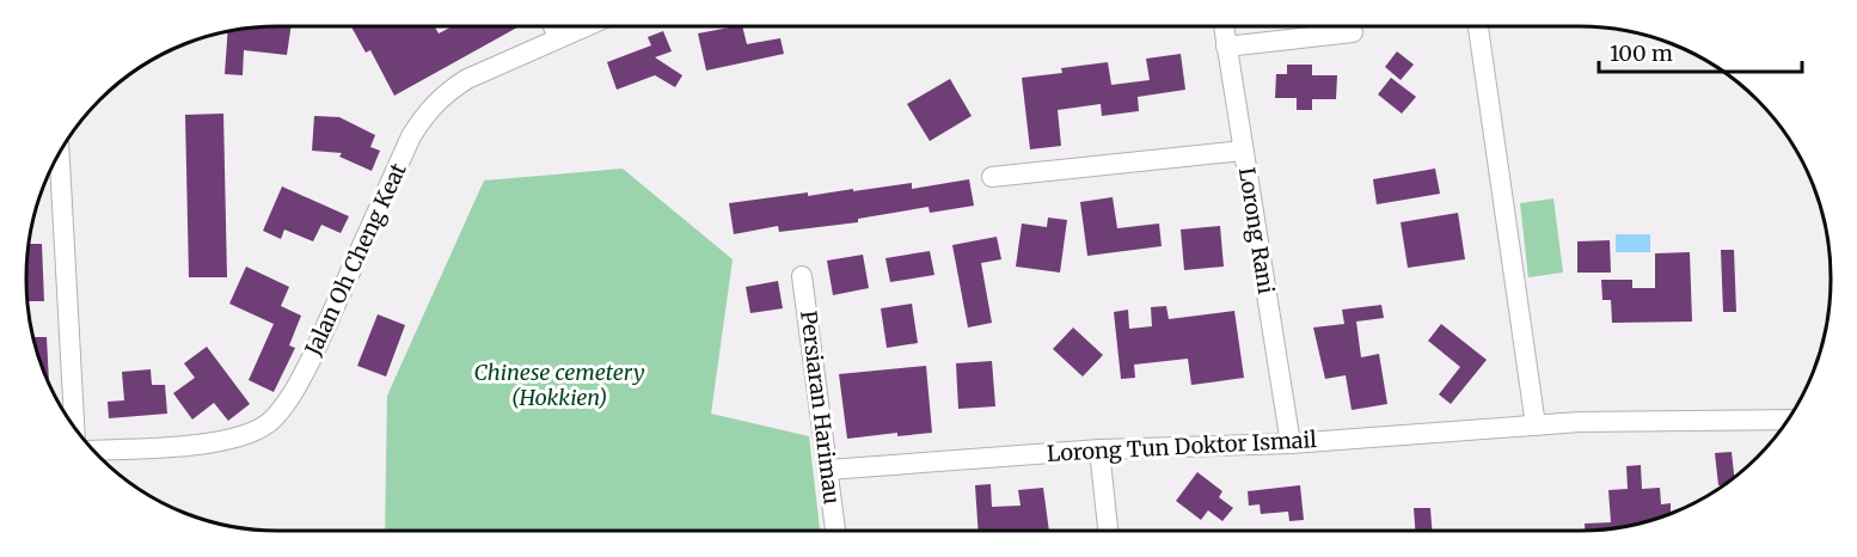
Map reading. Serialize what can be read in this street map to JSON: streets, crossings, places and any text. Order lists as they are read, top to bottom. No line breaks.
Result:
{"streets":{"street":["Lorong Rani","Jalan Oh Cheng Keat","Persiaran Harimau","Lorong Tun Doktor Ismail"]},"crossings":[["Lorong Rani","Lorong Tun Doktor Ismail"],["Persiaran Harimau","Lorong Tun Doktor Ismail"]],"parks":["Chinese cemetery (Hokkien)"],"scale_bar":"100 m"}
